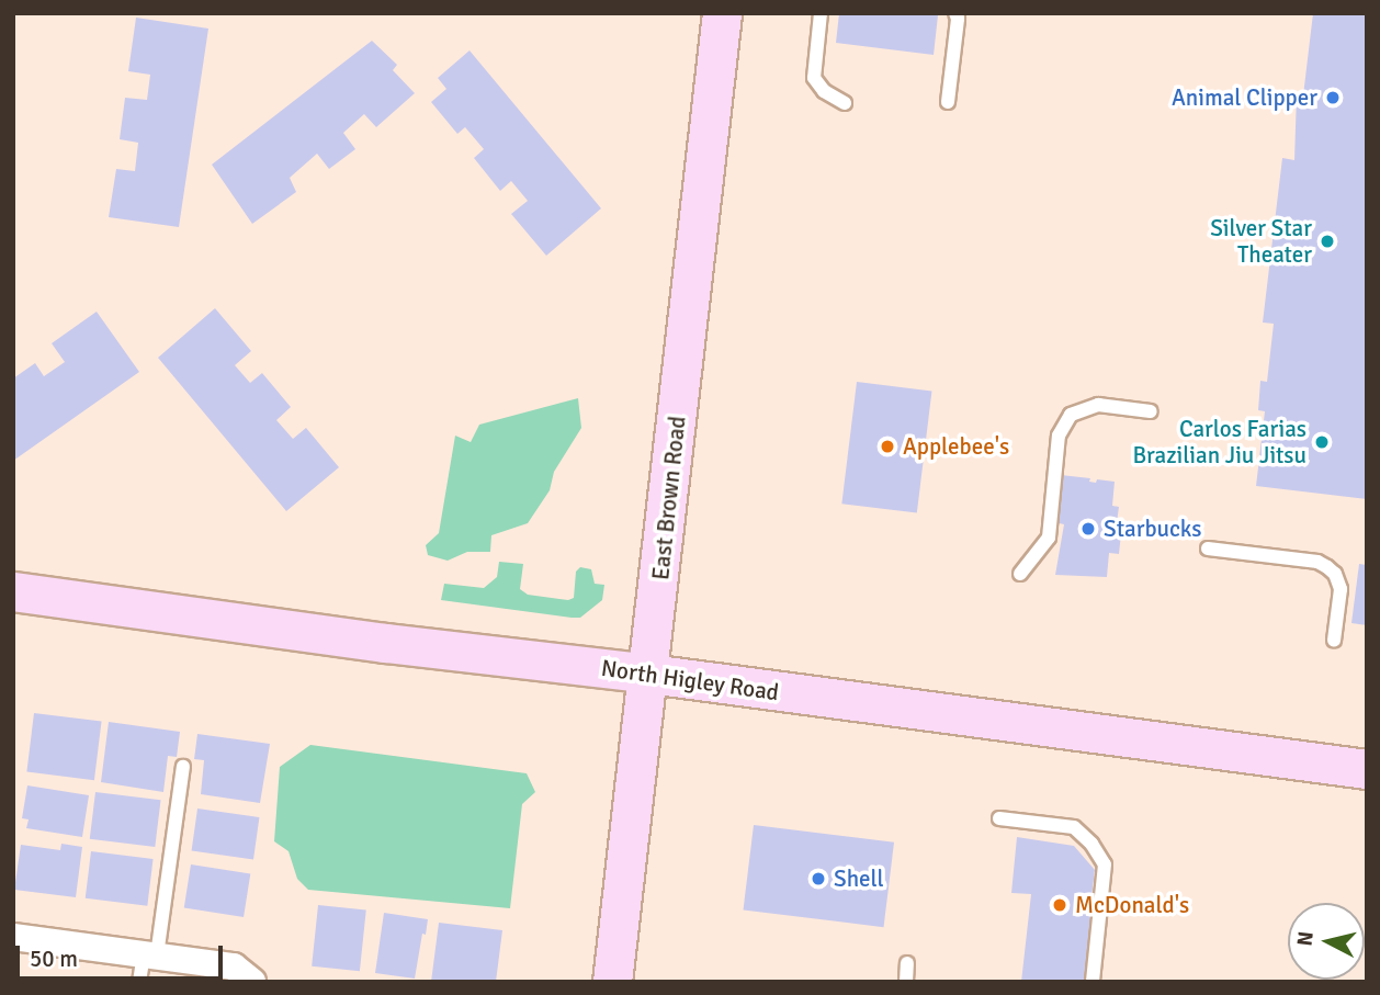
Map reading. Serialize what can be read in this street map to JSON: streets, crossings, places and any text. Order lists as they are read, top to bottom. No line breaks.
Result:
{"streets":{"main road":["East Brown Road","North Higley Road"]},"crossings":[["East Brown Road","North Higley Road"]],"places":["Animal Clipper","Silver Star Theater","Carlos Farias Brazilian Jiu Jitsu","Applebee's","Starbucks","Shell","McDonald's"],"scale_bar":"50 m","north":"left"}
